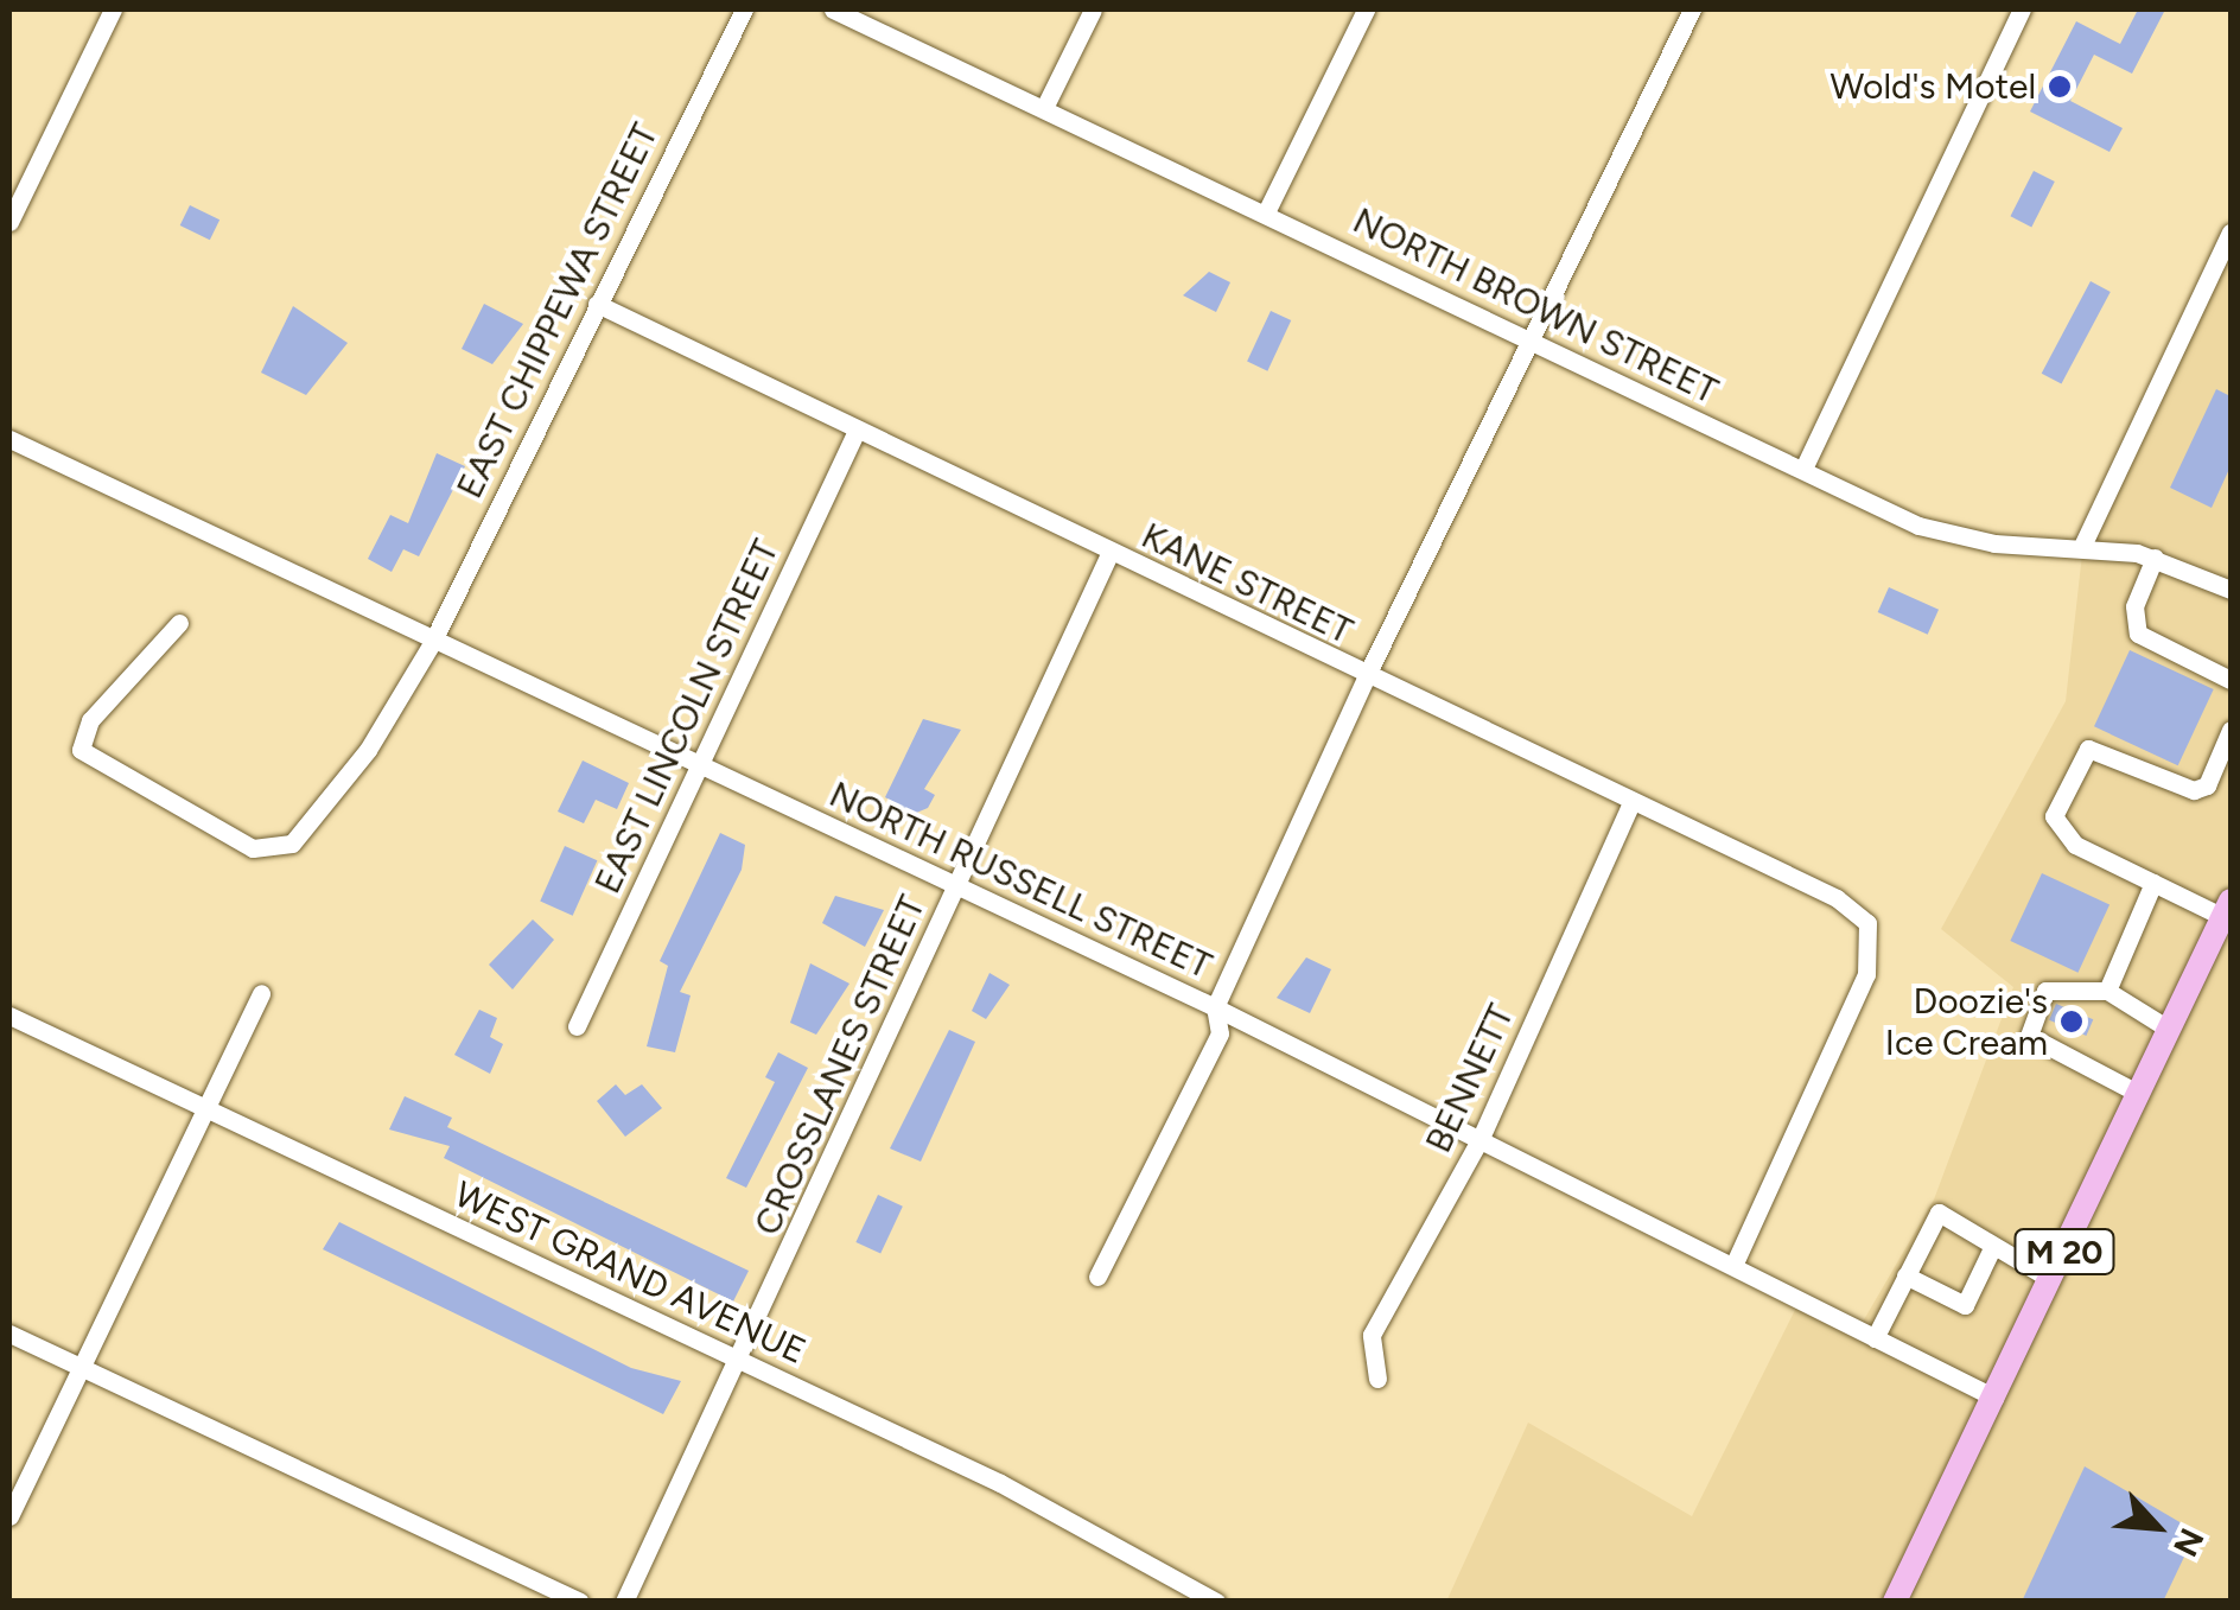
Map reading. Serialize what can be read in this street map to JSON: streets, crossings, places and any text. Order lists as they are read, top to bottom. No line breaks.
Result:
{"streets":{"main road":["M 20"],"street":["NORTH BROWN STREET","EAST CHIPPEWA STREET","KANE STREET","EAST LINCOLN STREET","NORTH RUSSELL STREET","CROSSLANES STREET","BENNETT","WEST GRAND AVENUE"]},"crossings":[["EAST CHIPPEWA STREET","KANE STREET"],["EAST CHIPPEWA STREET","NORTH RUSSELL STREET"],["KANE STREET","EAST LINCOLN STREET"],["KANE STREET","NORTH RUSSELL STREET"],["KANE STREET","CROSSLANES STREET"],["KANE STREET","BENNETT"],["EAST LINCOLN STREET","NORTH RUSSELL STREET"],["NORTH RUSSELL STREET","CROSSLANES STREET"],["NORTH RUSSELL STREET","BENNETT"],["NORTH RUSSELL STREET","M 20"],["CROSSLANES STREET","WEST GRAND AVENUE"]],"places":["Wold's Motel","Doozie's Ice Cream"],"north":"bottom right"}
